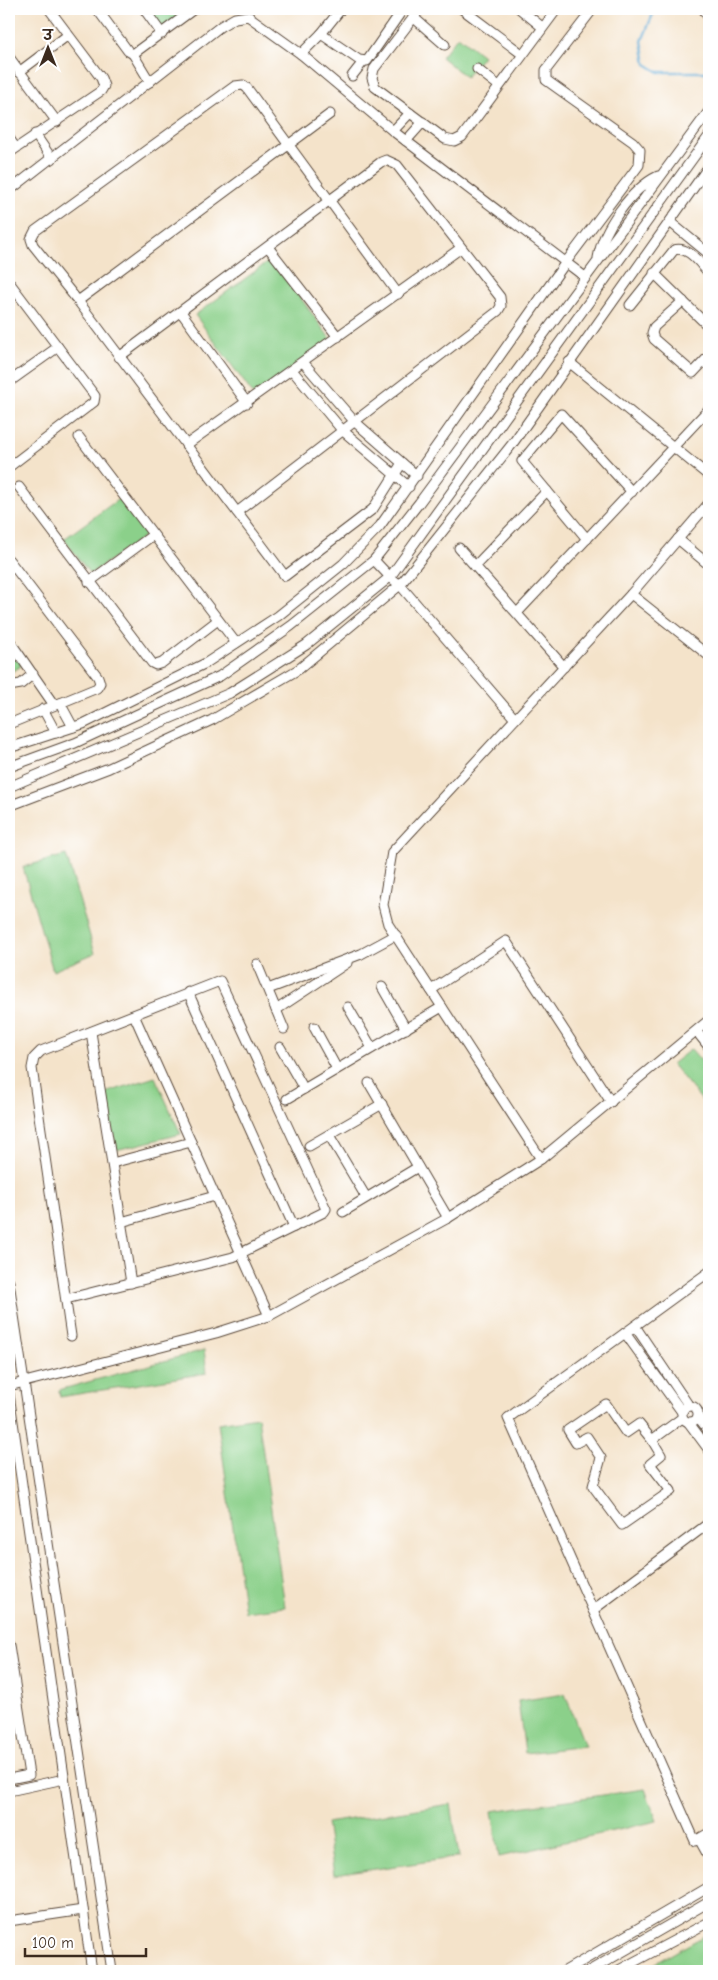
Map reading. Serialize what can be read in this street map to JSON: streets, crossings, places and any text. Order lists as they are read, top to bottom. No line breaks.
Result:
{"scale_bar":"100 m","north":"top"}
